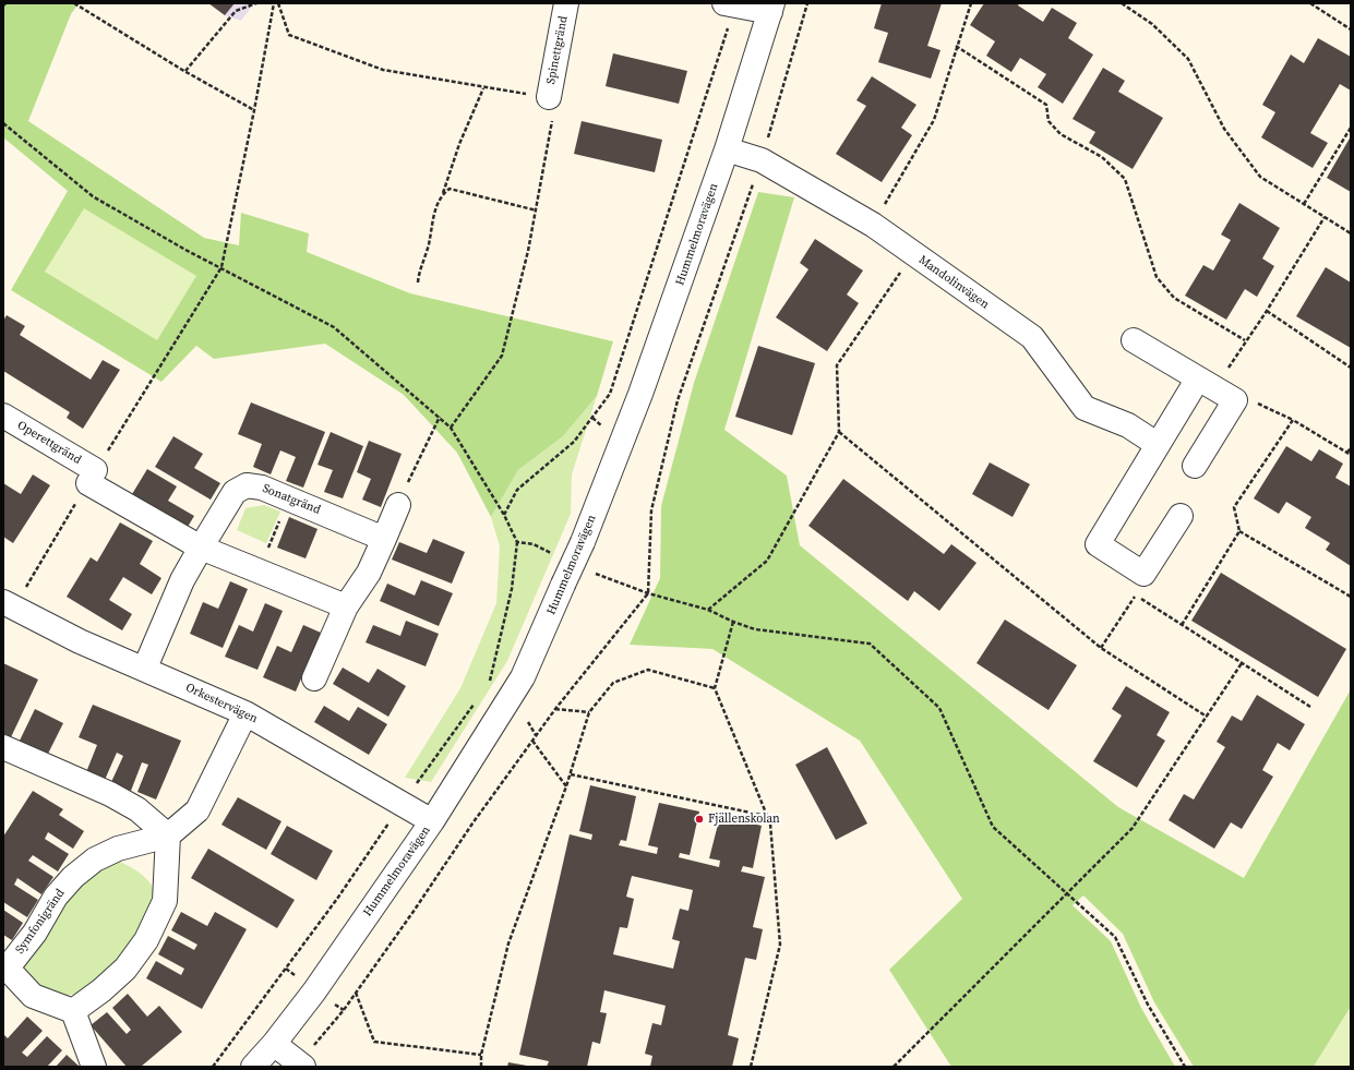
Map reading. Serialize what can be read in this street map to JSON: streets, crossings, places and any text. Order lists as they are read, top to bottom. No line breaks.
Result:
{"streets":{"street":["Spinettgränd","Hummelmoravägen","Mandolinvägen","Operettgränd","Sonatgränd","Orkestervägen","Symfonigränd"]},"crossings":[["Hummelmoravägen","Mandolinvägen"],["Hummelmoravägen","Orkestervägen"],["Sonatgränd","Orkestervägen"],["Orkestervägen","Symfonigränd"]],"places":["Fjällenskolan"]}
